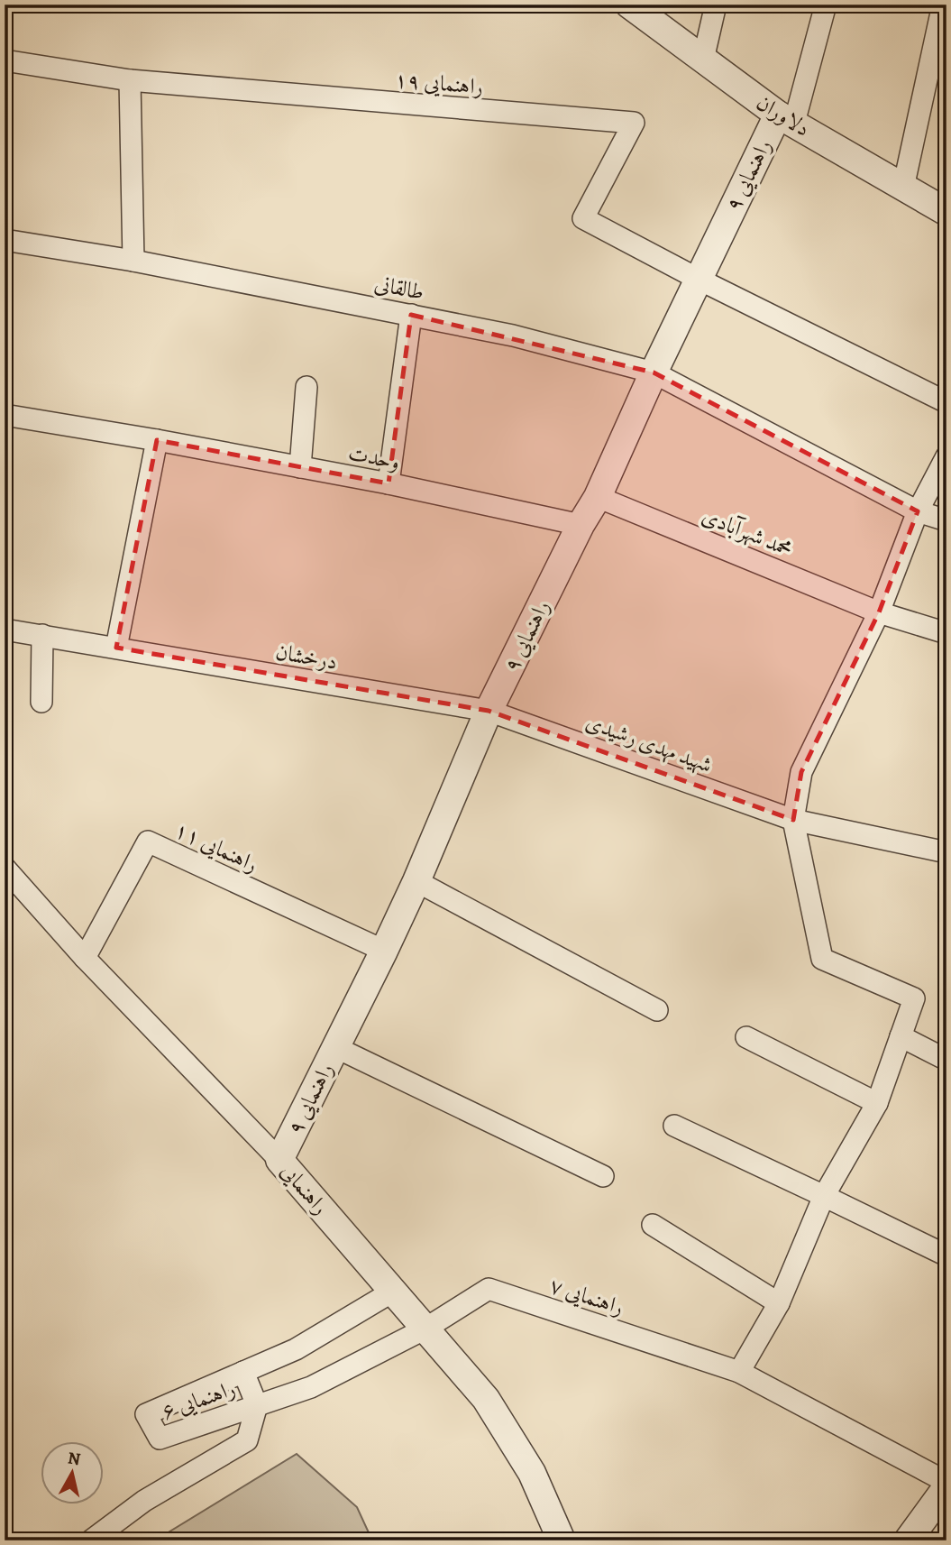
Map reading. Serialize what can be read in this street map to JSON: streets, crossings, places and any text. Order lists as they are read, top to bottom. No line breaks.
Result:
{"streets":{"street":["راهنمایی ۱۹","دلاوران","راهنمایی ۹","طالقانی","وحدت","محمد شهرآبادی","درخشان","شهید مهدی رشیدی","راهنمایی ۱۱","راهنمایی","راهنمایی ۷","راهنمایی ۶"]},"crossings":[["راهنمایی ۱۹","راهنمایی ۹"],["دلاوران","راهنمایی ۹"],["راهنمایی ۹","طالقانی"],["راهنمایی ۹","وحدت"],["راهنمایی ۹","محمد شهرآبادی"],["راهنمایی ۹","درخشان"],["راهنمایی ۹","شهید مهدی رشیدی"],["راهنمایی ۹","راهنمایی ۱۱"],["راهنمایی ۹","راهنمایی"],["درخشان","شهید مهدی رشیدی"],["راهنمایی ۱۱","راهنمایی"],["راهنمایی","راهنمایی ۷"],["راهنمایی","راهنمایی ۶"],["راهنمایی ۷","راهنمایی ۶"]],"north":"top"}
